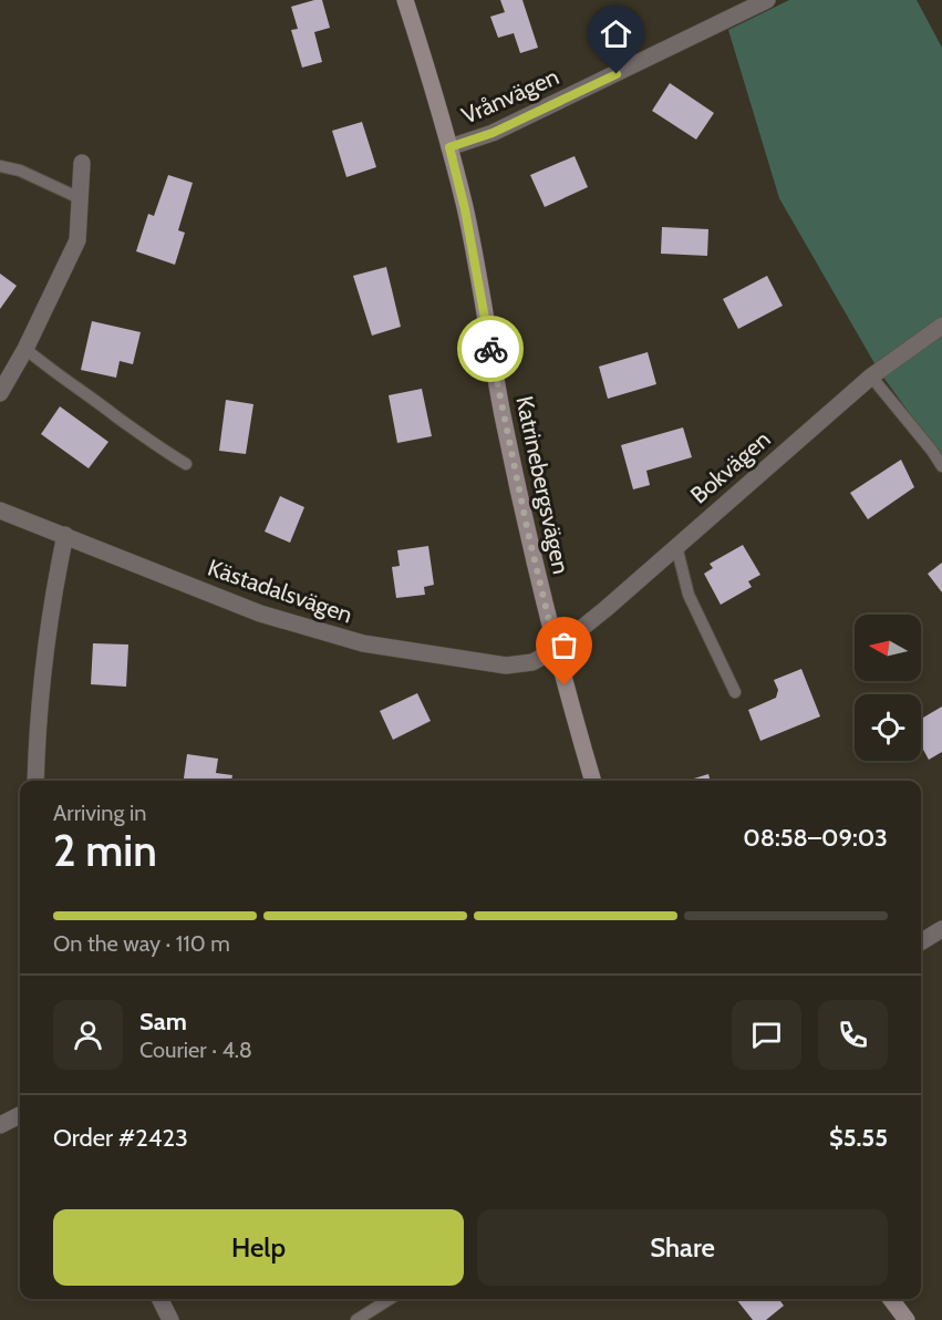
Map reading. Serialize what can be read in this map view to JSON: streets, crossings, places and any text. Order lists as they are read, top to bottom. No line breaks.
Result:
{"streets":{"street":["Vrånvägen","Bokvägen","Katrinebergsvägen","Kästadalsvägen"]},"crossings":[["Vrånvägen","Katrinebergsvägen"],["Bokvägen","Katrinebergsvägen"],["Bokvägen","Kästadalsvägen"],["Katrinebergsvägen","Kästadalsvägen"]],"north":"left","page":{"heading":["2 min","Arriving in","08:58–09:03"],"panel":["Sam","Courier · 4.8","Order #2423","$5.55"],"bar":"On the way · 110 m","buttons":["Help","Share"]}}
